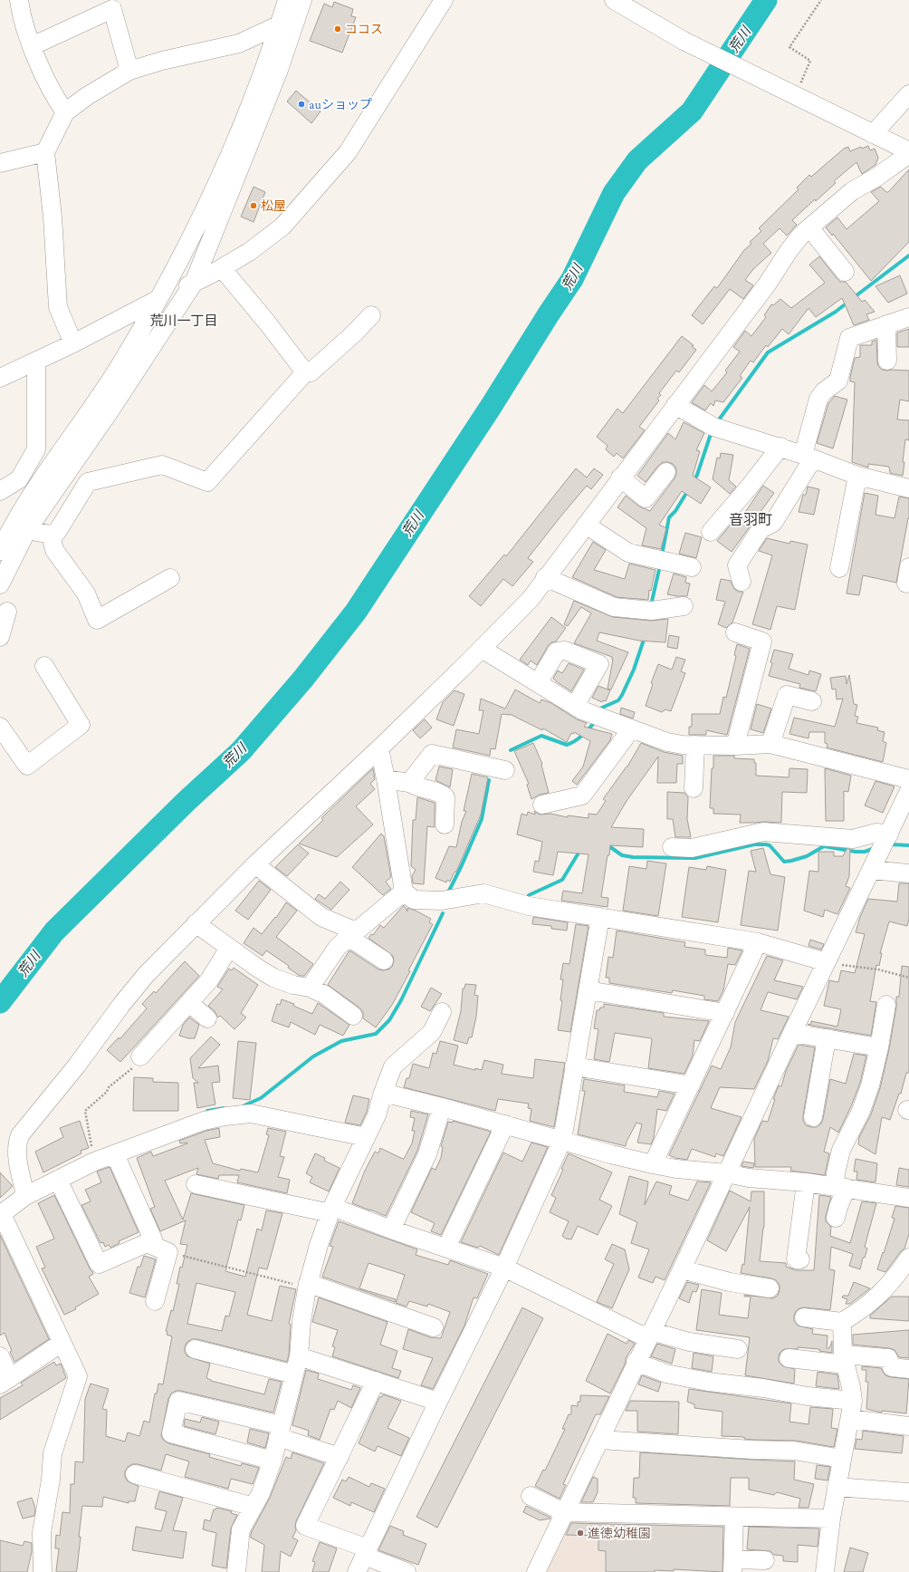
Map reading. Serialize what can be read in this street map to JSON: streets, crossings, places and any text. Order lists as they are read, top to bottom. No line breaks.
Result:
{"districts":["荒川一丁目","音羽町"],"water":["荒川"],"places":["ココス","auショップ","松屋","進徳幼稚園"]}
